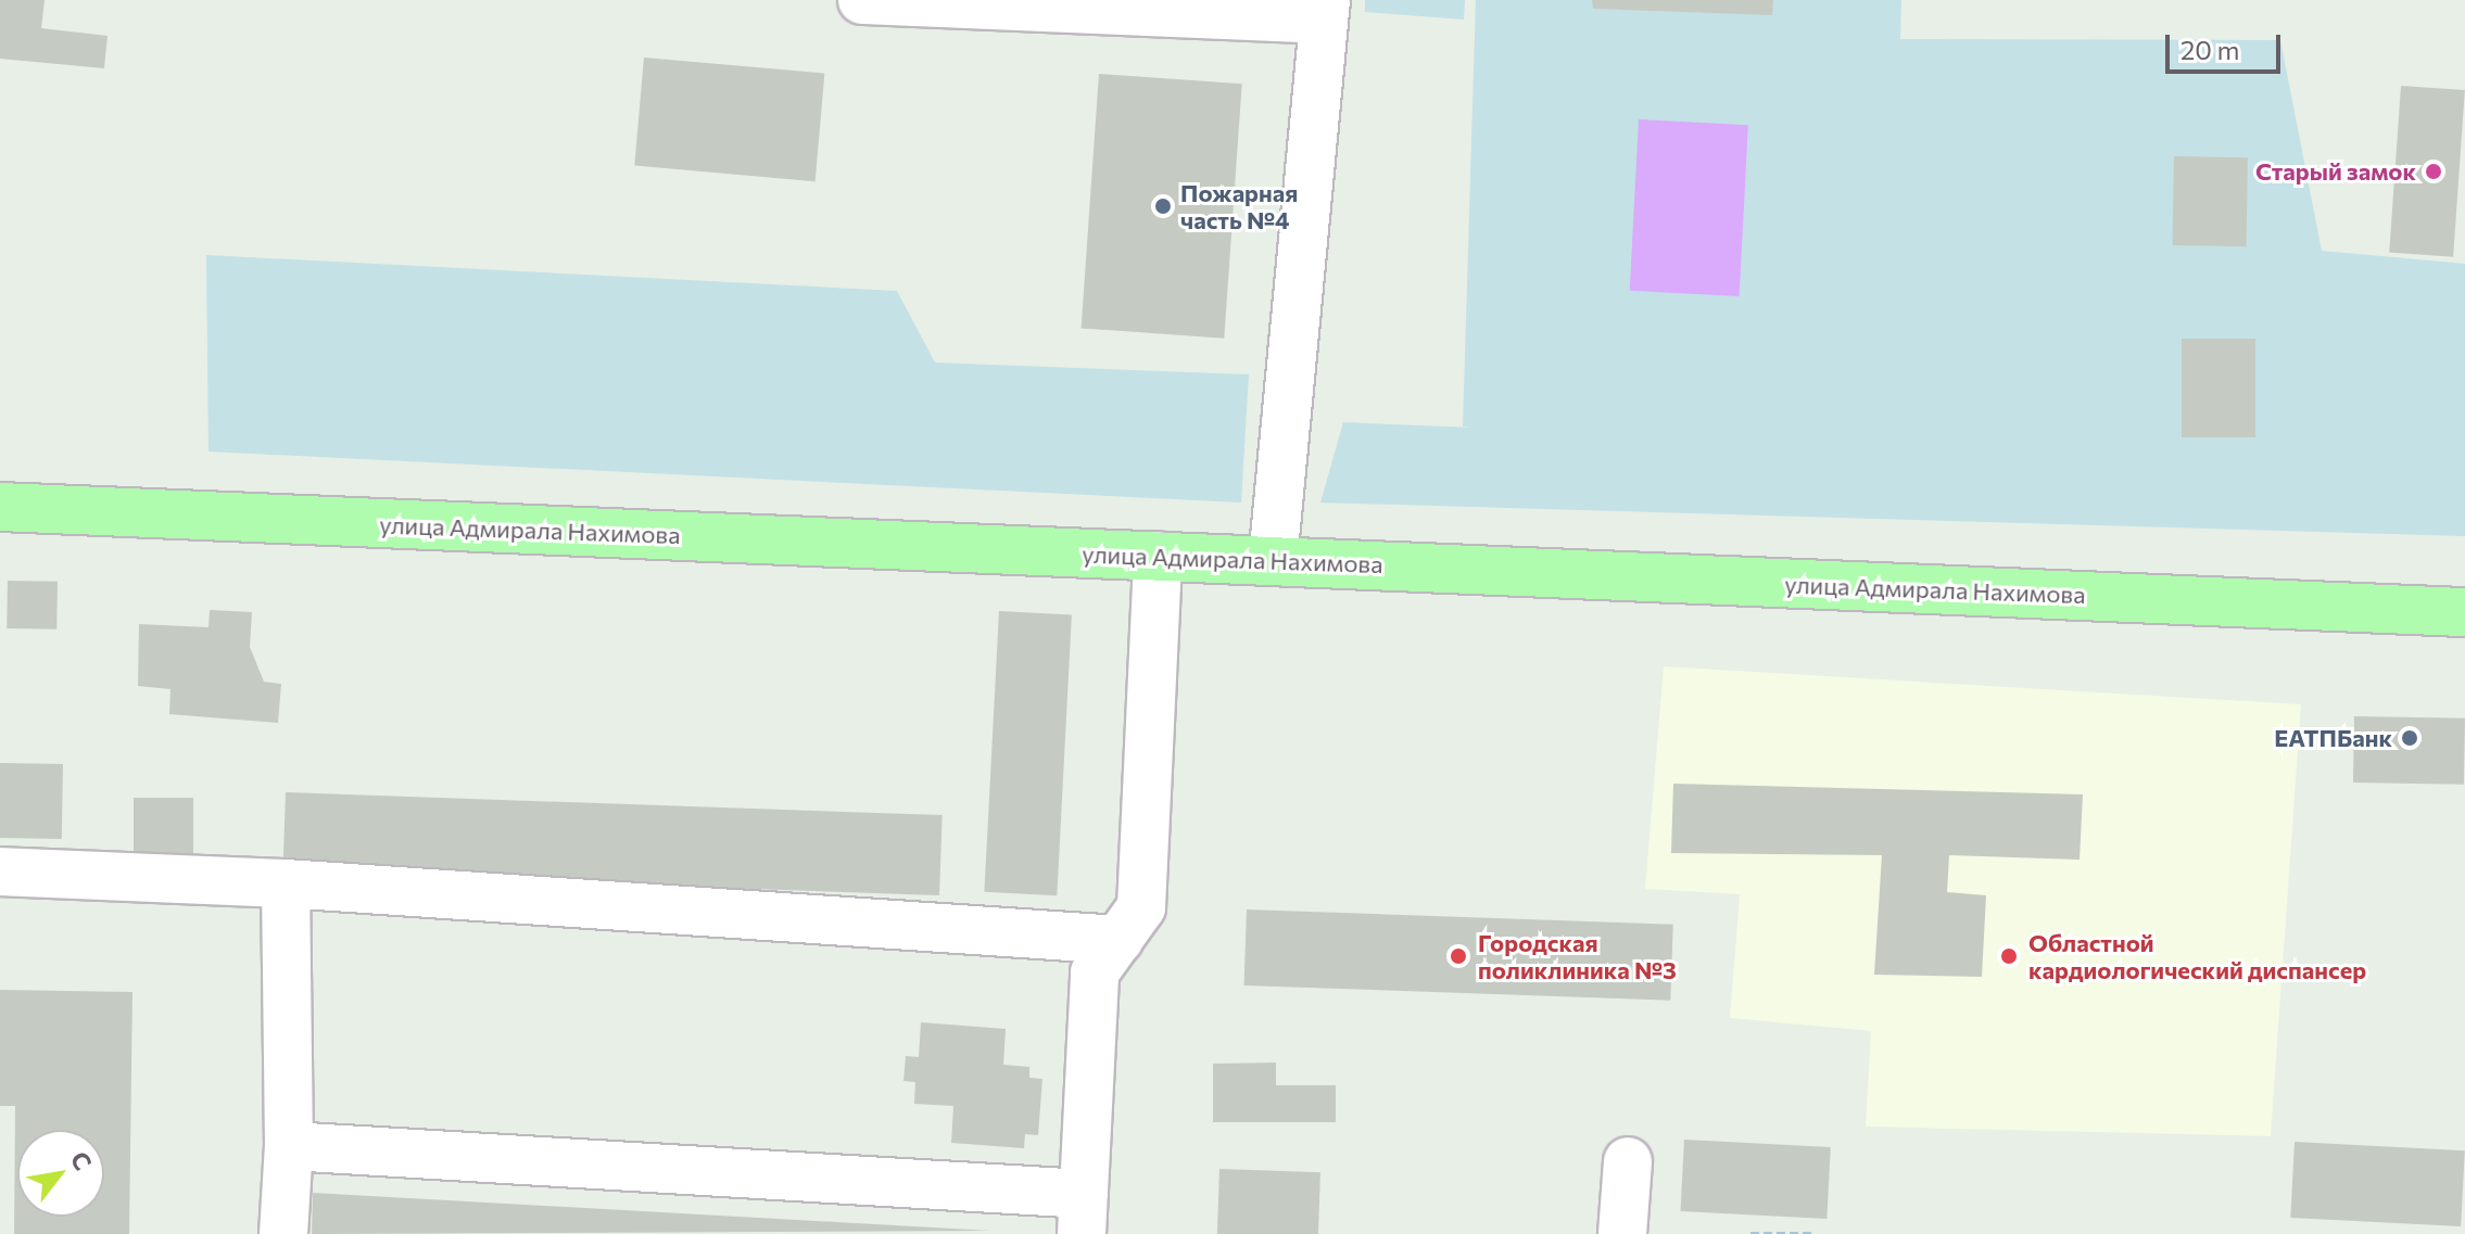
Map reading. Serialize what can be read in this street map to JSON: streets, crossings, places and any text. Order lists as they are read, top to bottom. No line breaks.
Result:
{"streets":{"main road":["улица Адмирала Нахимова"]},"places":["Старый замок","Пожарная часть №4","ЕАТПБанк","Городская поликлиника №3","Областной кардиологический диспансер"],"scale_bar":"20 m","north":"top right"}
